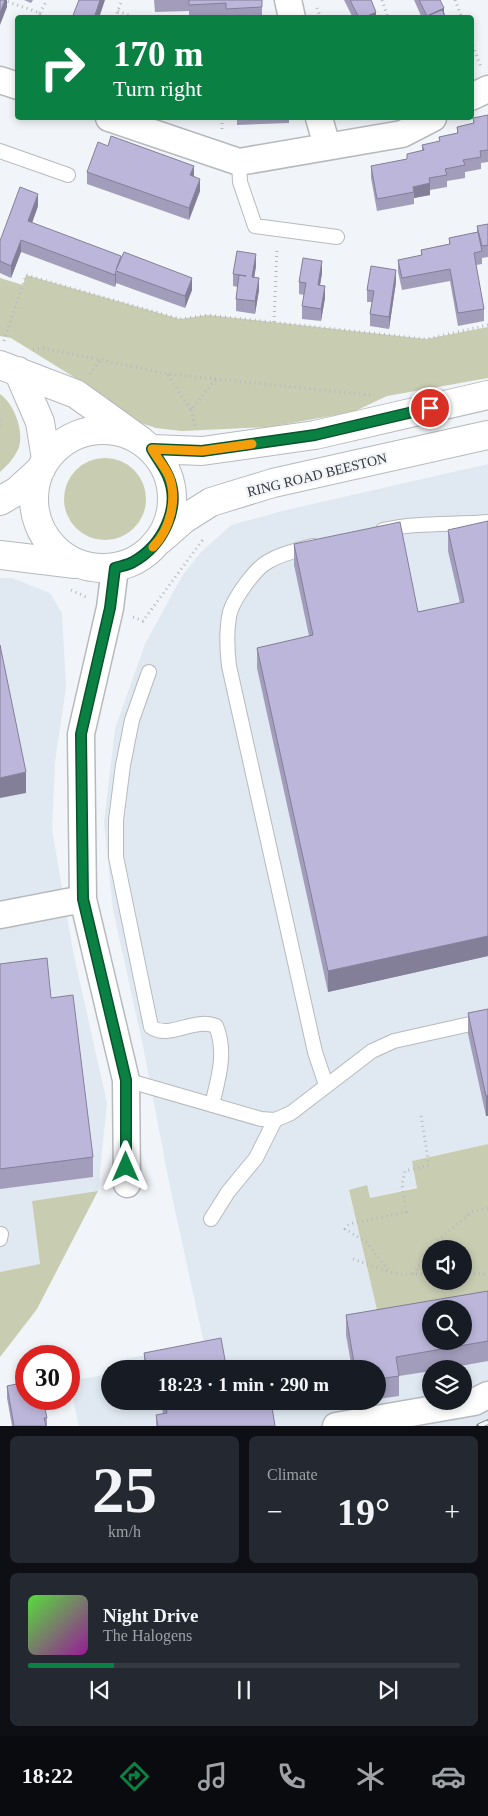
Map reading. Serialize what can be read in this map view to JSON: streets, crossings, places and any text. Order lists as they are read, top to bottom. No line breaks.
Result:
{"streets":{"main road":["RING ROAD BEESTON"]},"page":{"turn":["170 m","Turn right"],"limit":"30","trip":"18:23 · 1 min · 290 m","tile":[["25","km/h"],"Climate"],"heat":["−","19°","+"],"song":["Night Drive","The Halogens"],"tabs":"18:22"}}
